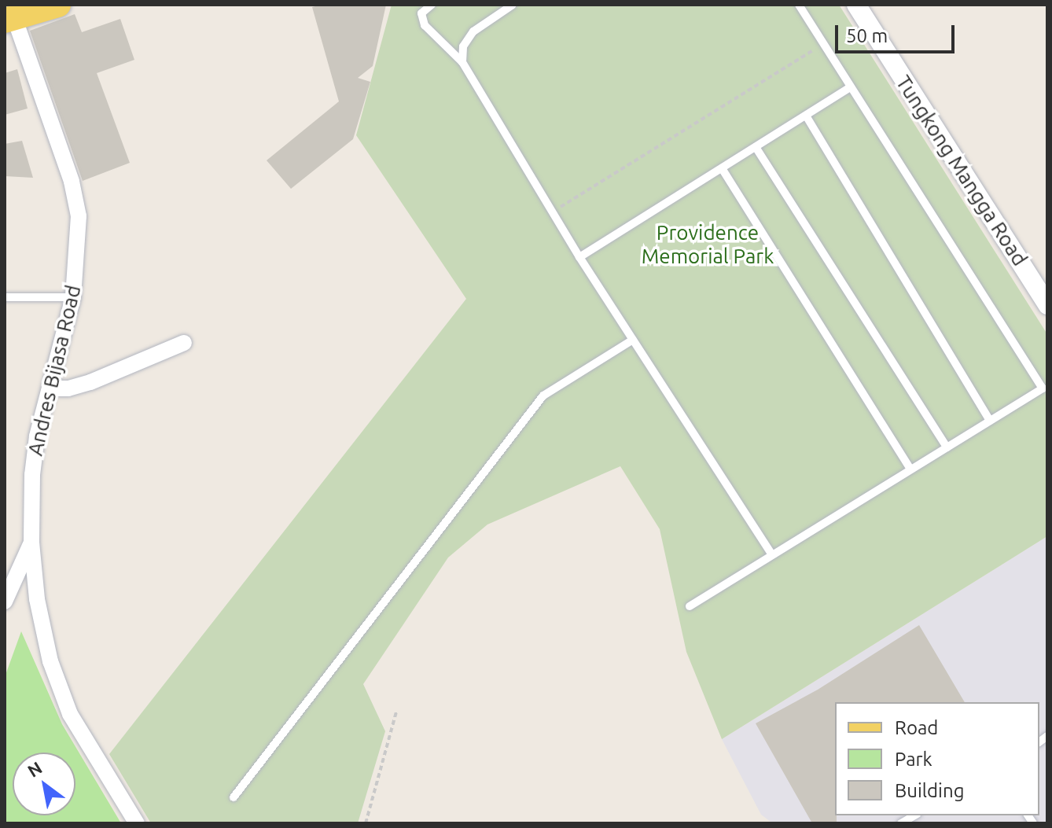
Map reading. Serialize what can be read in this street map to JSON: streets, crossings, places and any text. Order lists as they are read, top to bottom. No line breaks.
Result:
{"streets":{"street":["Tungkong Mangga Road","Andres Bijasa Road"]},"parks":["Providence Memorial Park"],"legend":["Road","Park","Building"],"scale_bar":"50 m","north":"top left"}
